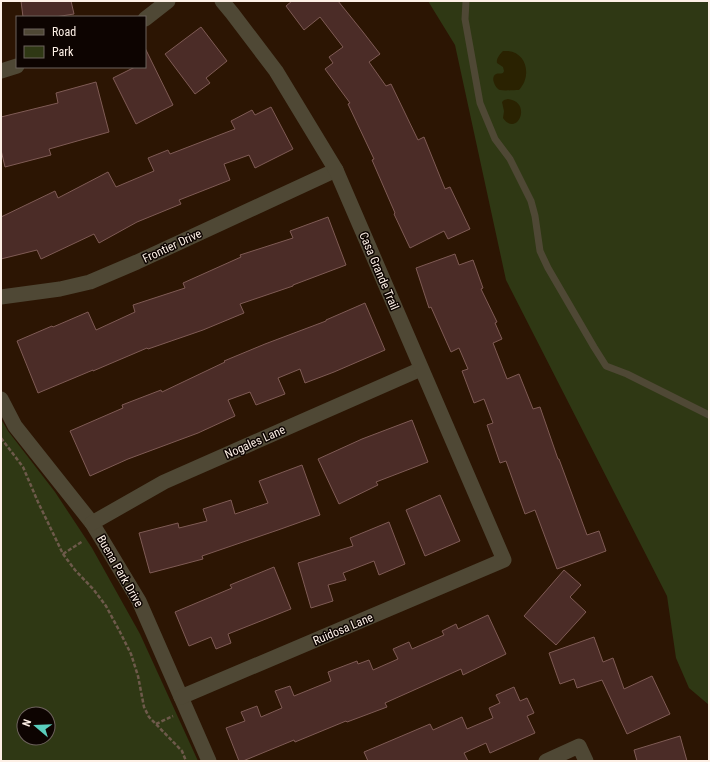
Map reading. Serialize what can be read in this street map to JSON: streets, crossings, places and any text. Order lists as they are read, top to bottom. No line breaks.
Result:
{"streets":{"street":["Frontier Drive","Casa Grande Trail","Nogales Lane","Buena Park Drive","Ruidosa Lane"]},"crossings":[["Frontier Drive","Casa Grande Trail"],["Casa Grande Trail","Nogales Lane"],["Casa Grande Trail","Ruidosa Lane"],["Nogales Lane","Buena Park Drive"],["Buena Park Drive","Ruidosa Lane"]],"legend":["Road","Park"],"north":"left"}
